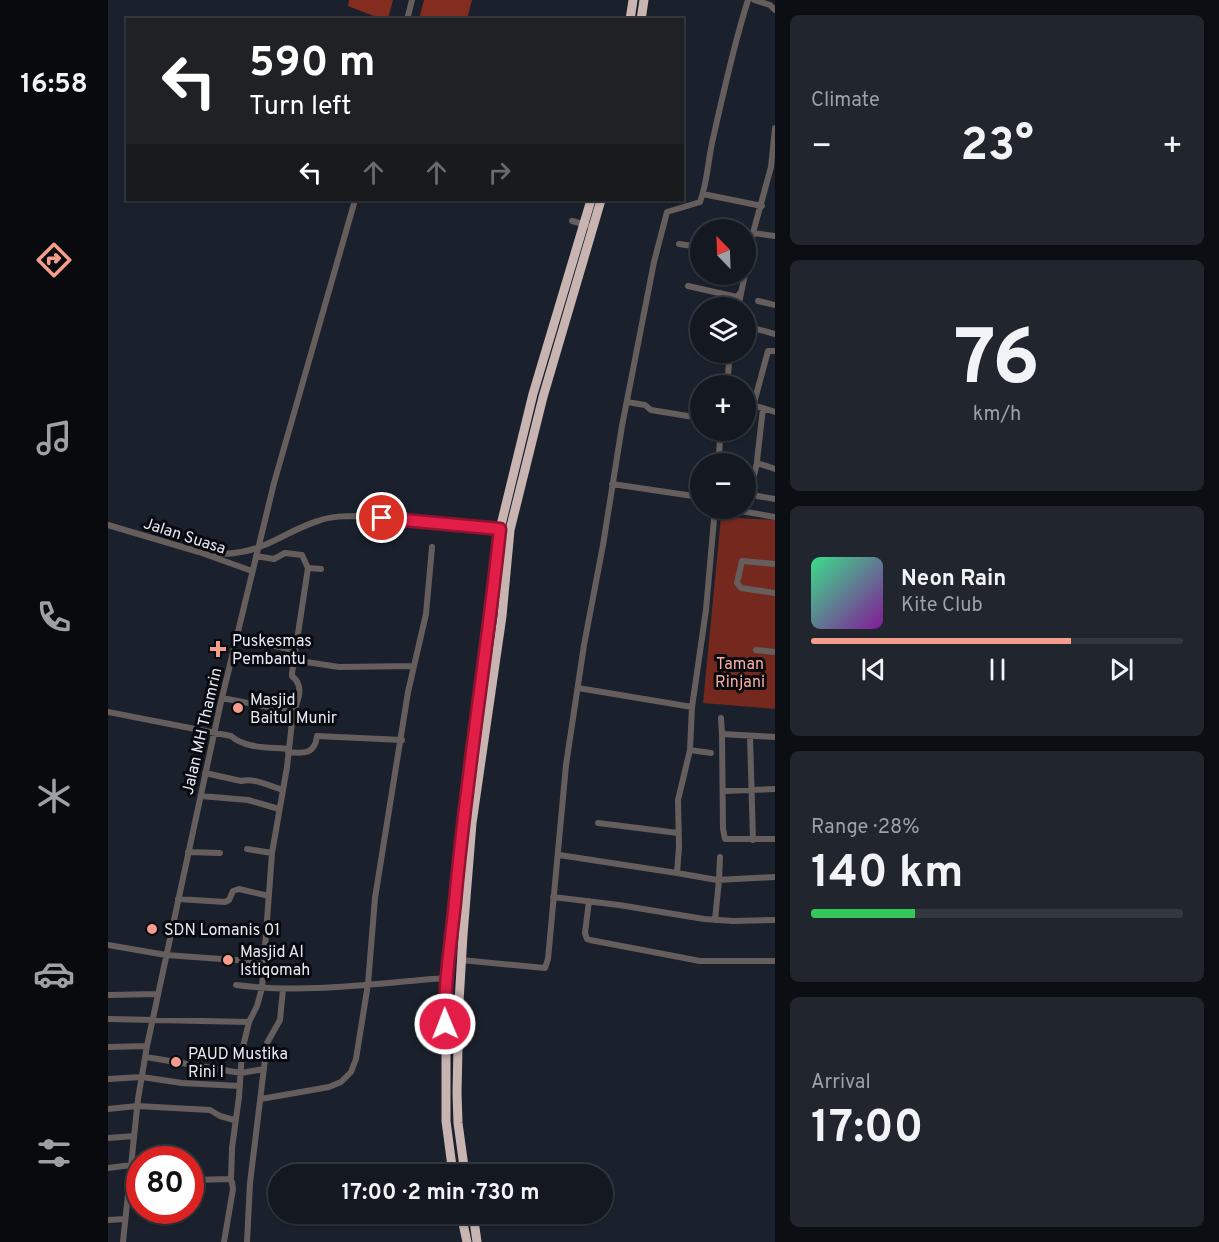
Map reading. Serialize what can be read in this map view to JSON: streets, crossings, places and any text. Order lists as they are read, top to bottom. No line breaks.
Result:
{"streets":{"street":["Jalan Suasa","Jalan MH Thamrin"]},"crossings":[["Jalan Suasa","Jalan MH Thamrin"]],"parks":["Taman Rinjani"],"places":{"health":["Puskesmas Pembantu"],"other":["Masjid Baitul Munir","SDN Lomanis 01","Masjid Al Istiqomah","PAUD Mustika Rini I"]},"north":"top left","page":{"tabs":"16:58","tile":["Climate",["76","km/h"],["Range · 28%","140 km"],["Arrival","17:00"]],"turn":["590 m","Turn left"],"heat":["−","23°","+"],"map_buttons":["+","−"],"song":["Neon Rain","Kite Club"],"limit":"80","trip":"17:00 · 2 min · 730 m"}}
